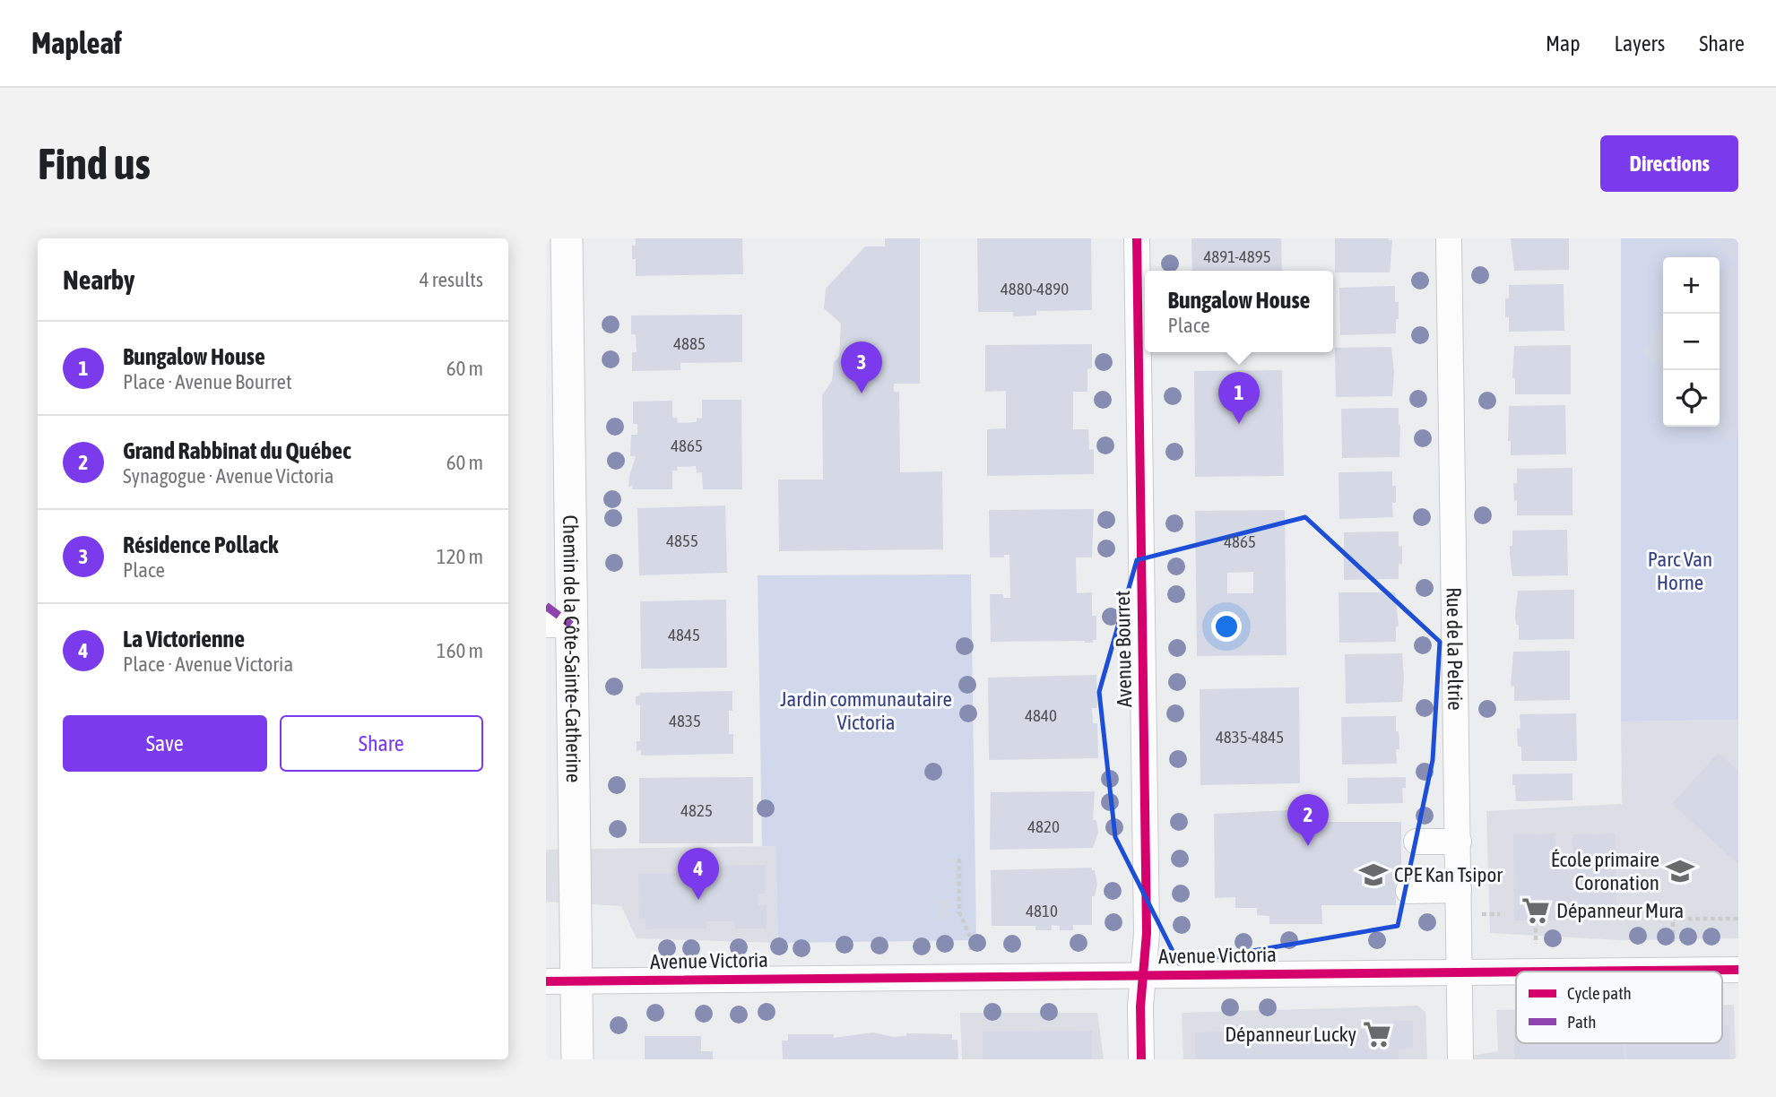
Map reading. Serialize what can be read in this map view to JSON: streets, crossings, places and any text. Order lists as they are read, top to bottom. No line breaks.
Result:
{"streets":{"main road":["Chemin de la Côte-Sainte-Catherine"],"street":["Avenue Bourret","Rue de la Peltrie","Avenue Victoria"]},"crossings":[["Chemin de la Côte-Sainte-Catherine","Avenue Victoria"],["Avenue Bourret","Avenue Victoria"],["Rue de la Peltrie","Avenue Victoria"]],"parks":["Parc Van Horne","Jardin communautaire Victoria"],"places":{"school or university":["École primaire Coronation","CPE Kan Tsipor"],"supermarket":["Dépanneur Mura","Dépanneur Lucky"]},"house_numbers":["4891-4895","4880-4890","4885","4865","4855","4865","4845","4840","4835","4835-4845","4825","4820","4810"],"legend":["Cycle path","Path"],"page":{"header":"Mapleaf","nav":["Map","Layers","Share"],"buttons":["Directions",["Save","Share"]],"title":"Find us","heading":["Nearby","4 results"],"map_buttons":["+","−"],"popup":["Bungalow House","Place"],"list":[{"mark":"1","name":"Bungalow House","note":"Place · Avenue Bourret","value":"60 m"},{"mark":"2","name":"Grand Rabbinat du Québec","note":"Synagogue · Avenue Victoria","value":"60 m"},{"mark":"3","name":"Résidence Pollack","note":"Place","value":"120 m"},{"mark":"4","name":"La Victorienne","note":"Place · Avenue Victoria","value":"160 m"}],"pins":["3","1","2","4"]}}
